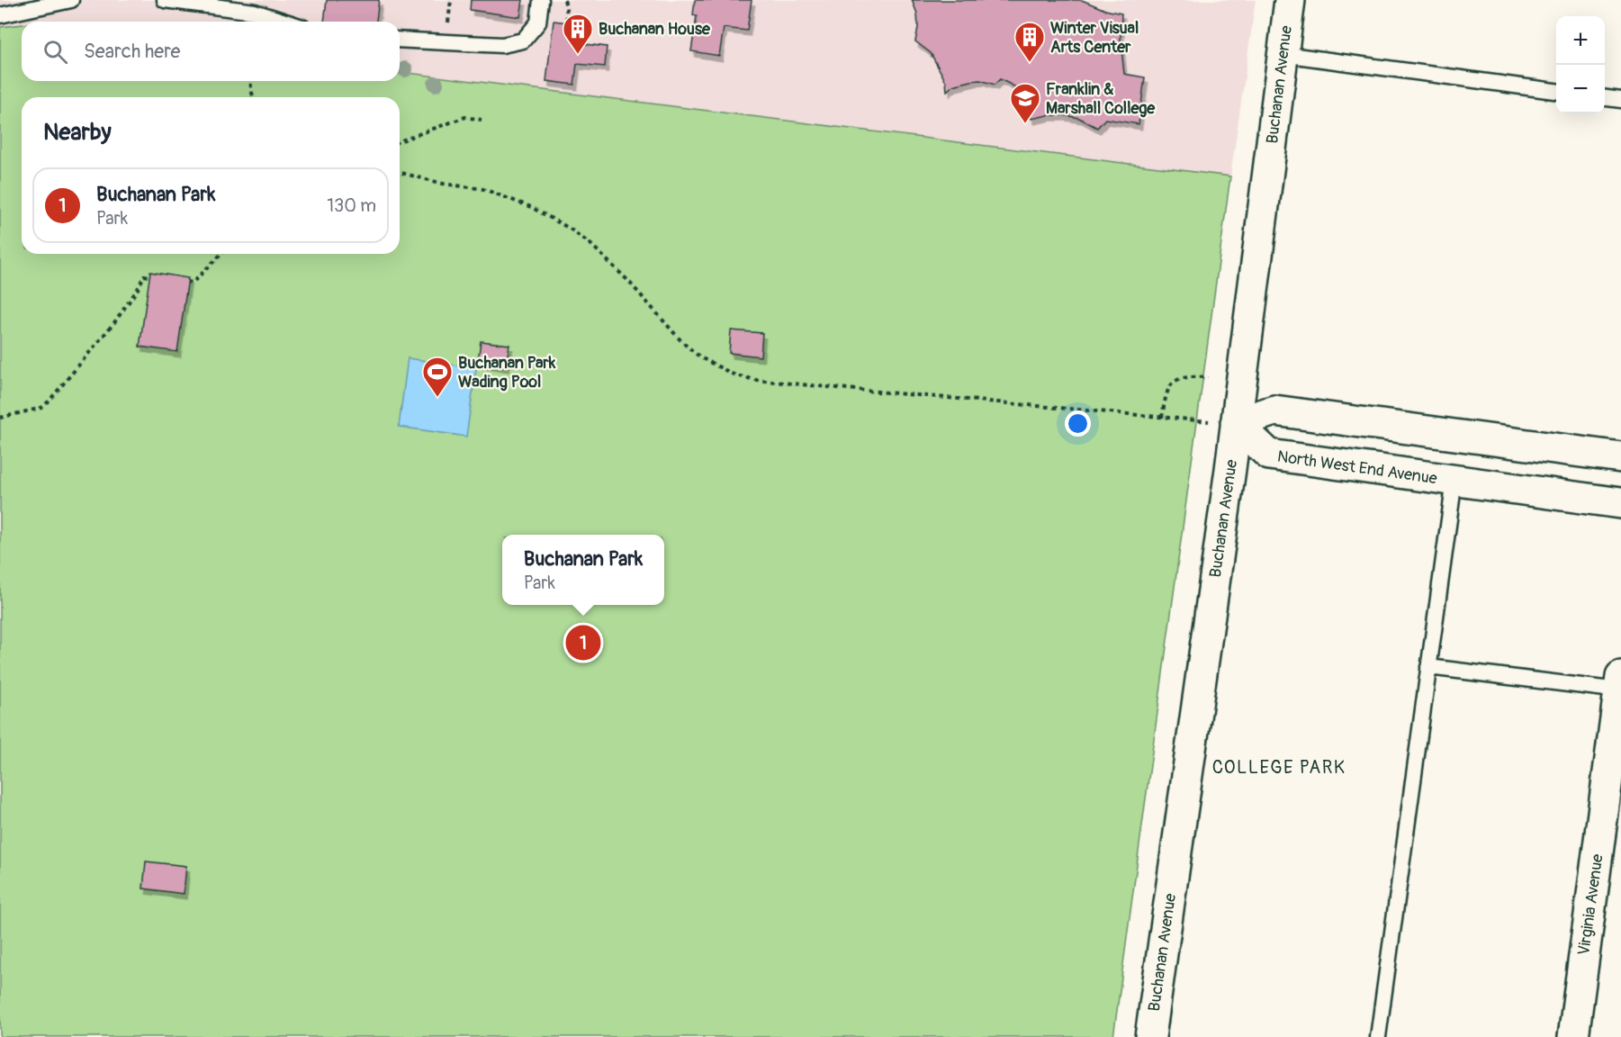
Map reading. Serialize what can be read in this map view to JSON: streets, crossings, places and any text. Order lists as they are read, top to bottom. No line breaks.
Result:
{"streets":{"street":["Buchanan Avenue","North West End Avenue","Virginia Avenue"]},"crossings":[["Buchanan Avenue","North West End Avenue"]],"districts":["COLLEGE PARK"],"places":{"building":["Buchanan House","Winter Visual Arts Center"],"school or university":["Franklin & Marshall College"],"sports":["Buchanan Park Wading Pool"]},"page":{"map_buttons":["+","−"],"search":"Search here","heading":"Nearby","list":[{"mark":"1","name":"Buchanan Park","note":"Park","value":"130 m"}],"popup":["Buchanan Park","Park"],"pins":"1"}}
